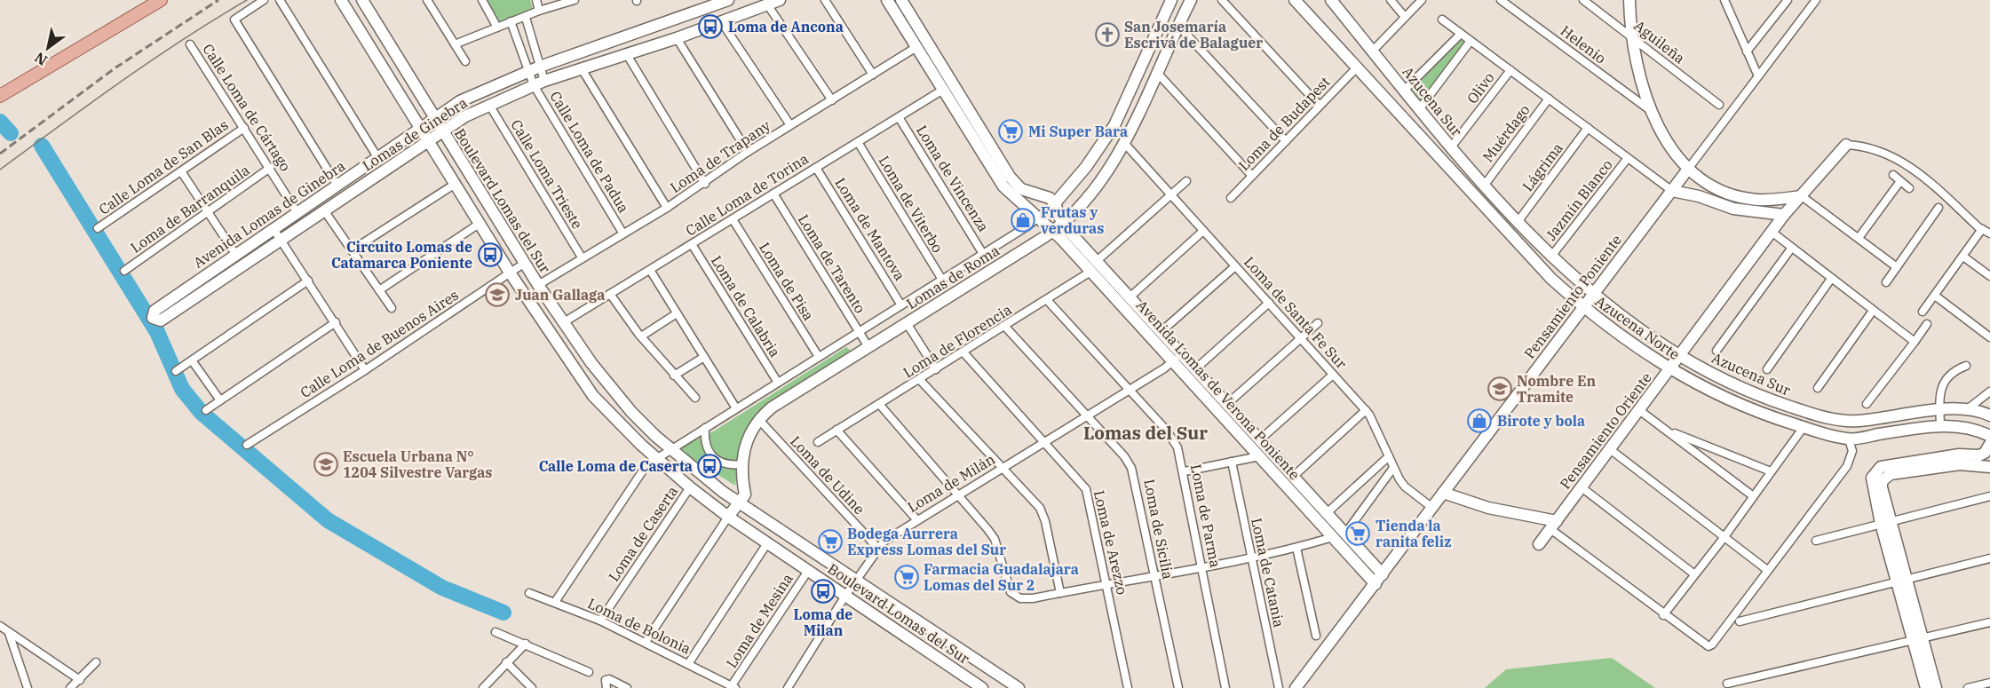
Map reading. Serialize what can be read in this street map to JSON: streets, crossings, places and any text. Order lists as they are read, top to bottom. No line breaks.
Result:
{"streets":{"street":["Aguileña","Helenio","Olivo","Azucena Sur","Calle Loma de Cártago","Loma de Budapest","Muérdago","Lomas de Ginebra","Calle Loma de Padua","Loma de Trapany","Calle Loma de San Blas","Lágrima","Calle Loma Trieste","Loma de Vincenza","Calle Loma de Torina","Jazmín Blanco","Boulevard Lomas del Sur","Loma de Viterbo","Loma de Barranquila","Avenida Lomas de Ginebra","Loma de Mantova","Loma de Tarento","Lomas de Roma","Loma de Pisa","Pensamiento Poniente","Loma de Calabria","Loma de Santa Fe Sur","Azucena Norte","Loma de Florencia","Calle Loma de Buenos Aires","Avenida Lomas de Verona Poniente","Pensamiento Oriente","Loma de Udine","Loma de Milán","Loma de Parma","Loma de Sicilia","Loma de Caserta","Loma de Arezzo","Loma de Catania","Loma de Mesina","Loma de Bolonia"]},"crossings":[["Olivo","Azucena Sur"],["Azucena Sur","Muérdago"],["Azucena Sur","Lágrima"],["Azucena Sur","Jazmín Blanco"],["Azucena Sur","Pensamiento Poniente"],["Azucena Sur","Pensamiento Oriente"],["Calle Loma de Cártago","Calle Loma de San Blas"],["Calle Loma de Cártago","Loma de Barranquila"],["Calle Loma de Cártago","Avenida Lomas de Ginebra"],["Loma de Budapest","Azucena Norte"],["Lomas de Ginebra","Calle Loma de Padua"],["Lomas de Ginebra","Calle Loma Trieste"],["Lomas de Ginebra","Boulevard Lomas del Sur"],["Lomas de Ginebra","Avenida Lomas de Ginebra"],["Calle Loma de Padua","Loma de Trapany"],["Loma de Trapany","Calle Loma Trieste"],["Loma de Trapany","Boulevard Lomas del Sur"],["Loma de Trapany","Avenida Lomas de Verona Poniente"],["Loma de Vincenza","Calle Loma de Torina"],["Loma de Vincenza","Lomas de Roma"],["Calle Loma de Torina","Boulevard Lomas del Sur"],["Calle Loma de Torina","Loma de Viterbo"],["Calle Loma de Torina","Loma de Mantova"],["Calle Loma de Torina","Loma de Tarento"],["Calle Loma de Torina","Loma de Pisa"],["Calle Loma de Torina","Loma de Calabria"],["Calle Loma de Torina","Avenida Lomas de Verona Poniente"],["Boulevard Lomas del Sur","Avenida Lomas de Ginebra"],["Boulevard Lomas del Sur","Lomas de Roma"],["Boulevard Lomas del Sur","Calle Loma de Buenos Aires"],["Boulevard Lomas del Sur","Loma de Milán"],["Boulevard Lomas del Sur","Loma de Caserta"],["Boulevard Lomas del Sur","Loma de Mesina"],["Loma de Viterbo","Lomas de Roma"],["Loma de Mantova","Lomas de Roma"],["Loma de Tarento","Lomas de Roma"],["Lomas de Roma","Loma de Pisa"],["Lomas de Roma","Loma de Calabria"],["Lomas de Roma","Loma de Santa Fe Sur"],["Lomas de Roma","Avenida Lomas de Verona Poniente"],["Lomas de Roma","Loma de Udine"],["Lomas de Roma","Loma de Bolonia"],["Pensamiento Poniente","Loma de Santa Fe Sur"],["Pensamiento Poniente","Azucena Norte"],["Pensamiento Poniente","Avenida Lomas de Verona Poniente"],["Azucena Norte","Pensamiento Oriente"],["Loma de Florencia","Avenida Lomas de Verona Poniente"],["Loma de Florencia","Loma de Parma"],["Loma de Florencia","Loma de Sicilia"],["Loma de Florencia","Loma de Arezzo"],["Avenida Lomas de Verona Poniente","Loma de Milán"],["Loma de Udine","Loma de Milán"],["Loma de Milán","Loma de Parma"],["Loma de Milán","Loma de Sicilia"],["Loma de Milán","Loma de Arezzo"],["Loma de Caserta","Loma de Bolonia"],["Loma de Mesina","Loma de Bolonia"]],"districts":["Lomas del Sur"],"places":{"bus stop":["Loma de Ancona","Circuito Lomas de Catamarca Poniente","Calle Loma de Caserta","Loma de Milan"],"church":["San Josemaría Escrivá de Balaguer"],"supermarket":["Mi Super Bara","Tienda la ranita feliz","Bodega Aurrera Express Lomas del Sur","Farmacia Guadalajara Lomas del Sur 2"],"shop":["Frutas y verduras","Birote y bola"],"school or university":["Juan Gallaga","Nombre En Tramite","Escuela Urbana N° 1204 Silvestre Vargas"]},"north":"bottom left"}
